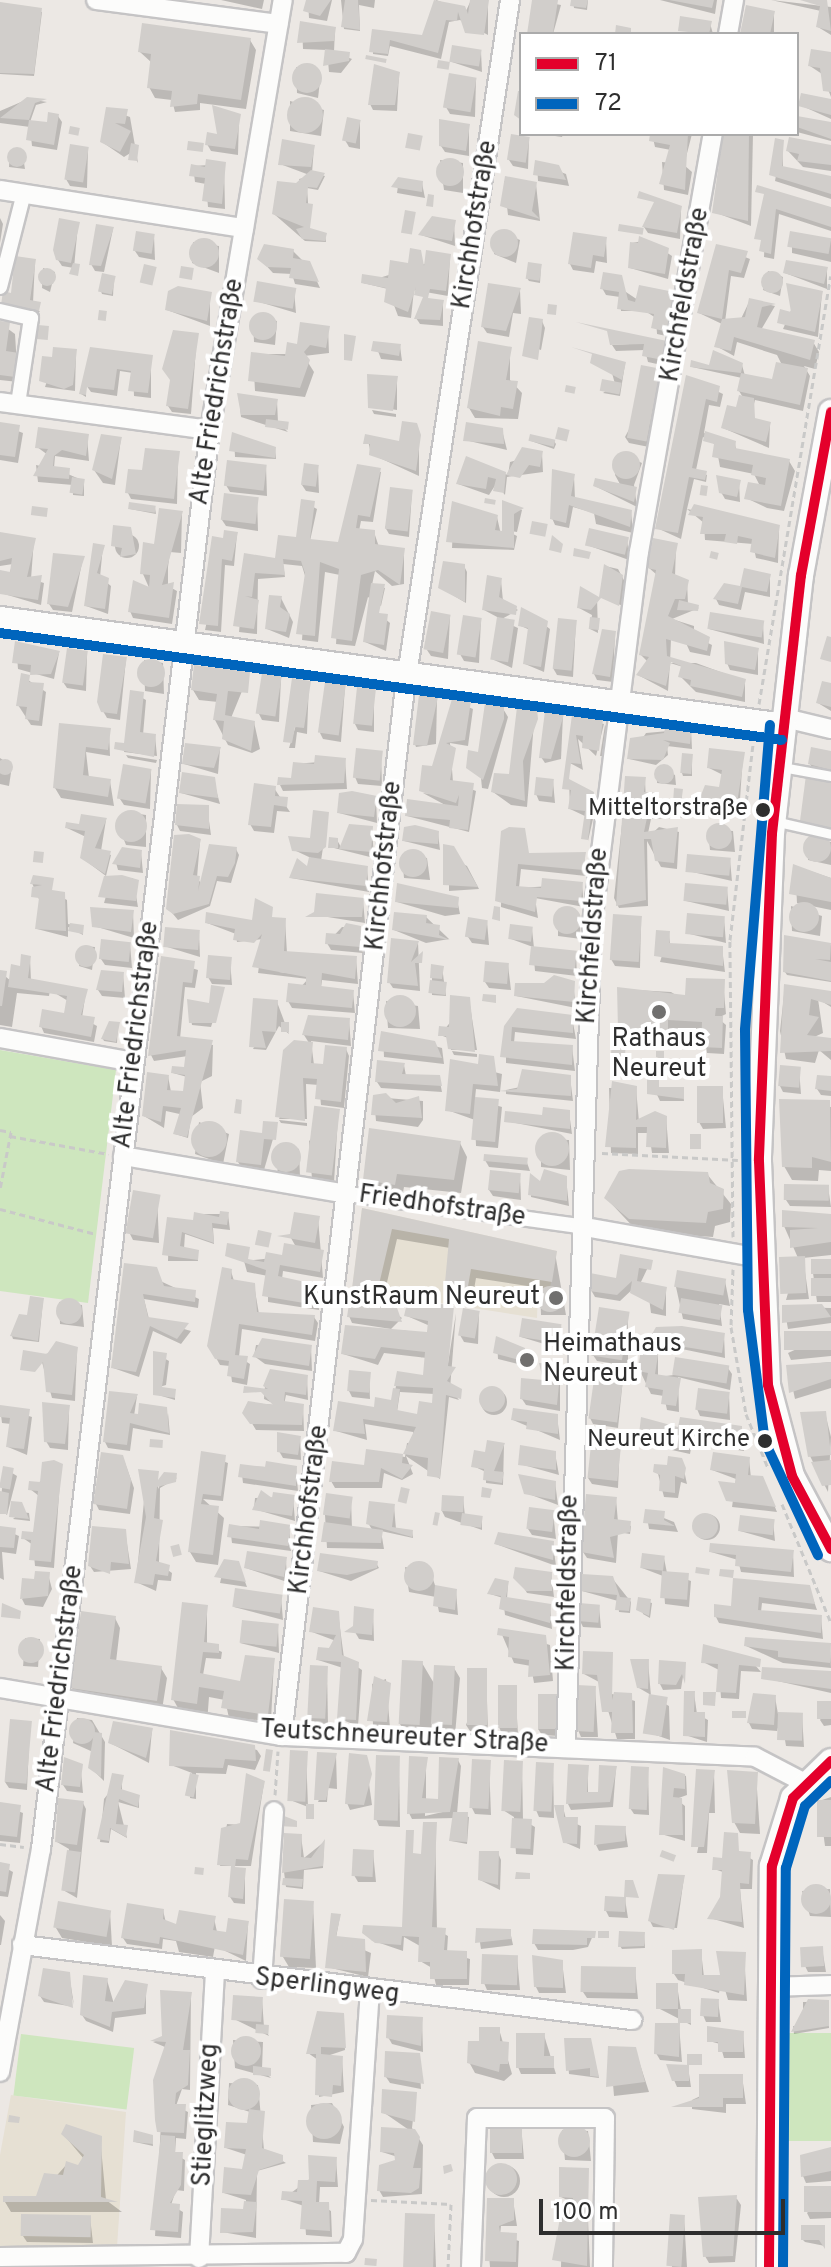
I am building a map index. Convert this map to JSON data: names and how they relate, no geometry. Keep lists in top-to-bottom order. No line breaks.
{"streets":{"street":["Kirchhofstraße","Kirchfeldstraße","Alte Friedrichstraße","Friedhofstraße","Teutschneureuter Straße","Sperlingweg","Stieglitzweg"]},"crossings":[["Kirchhofstraße","Friedhofstraße"],["Kirchhofstraße","Teutschneureuter Straße"],["Kirchfeldstraße","Friedhofstraße"],["Kirchfeldstraße","Teutschneureuter Straße"],["Alte Friedrichstraße","Friedhofstraße"],["Alte Friedrichstraße","Teutschneureuter Straße"],["Alte Friedrichstraße","Sperlingweg"],["Sperlingweg","Stieglitzweg"]],"places":["Mitteltorstraße","Rathaus Neureut","KunstRaum Neureut","Heimathaus Neureut","Neureut Kirche"],"lines":["transit line 71","transit line 72"],"legend":["71","72"],"scale_bar":"100 m"}
